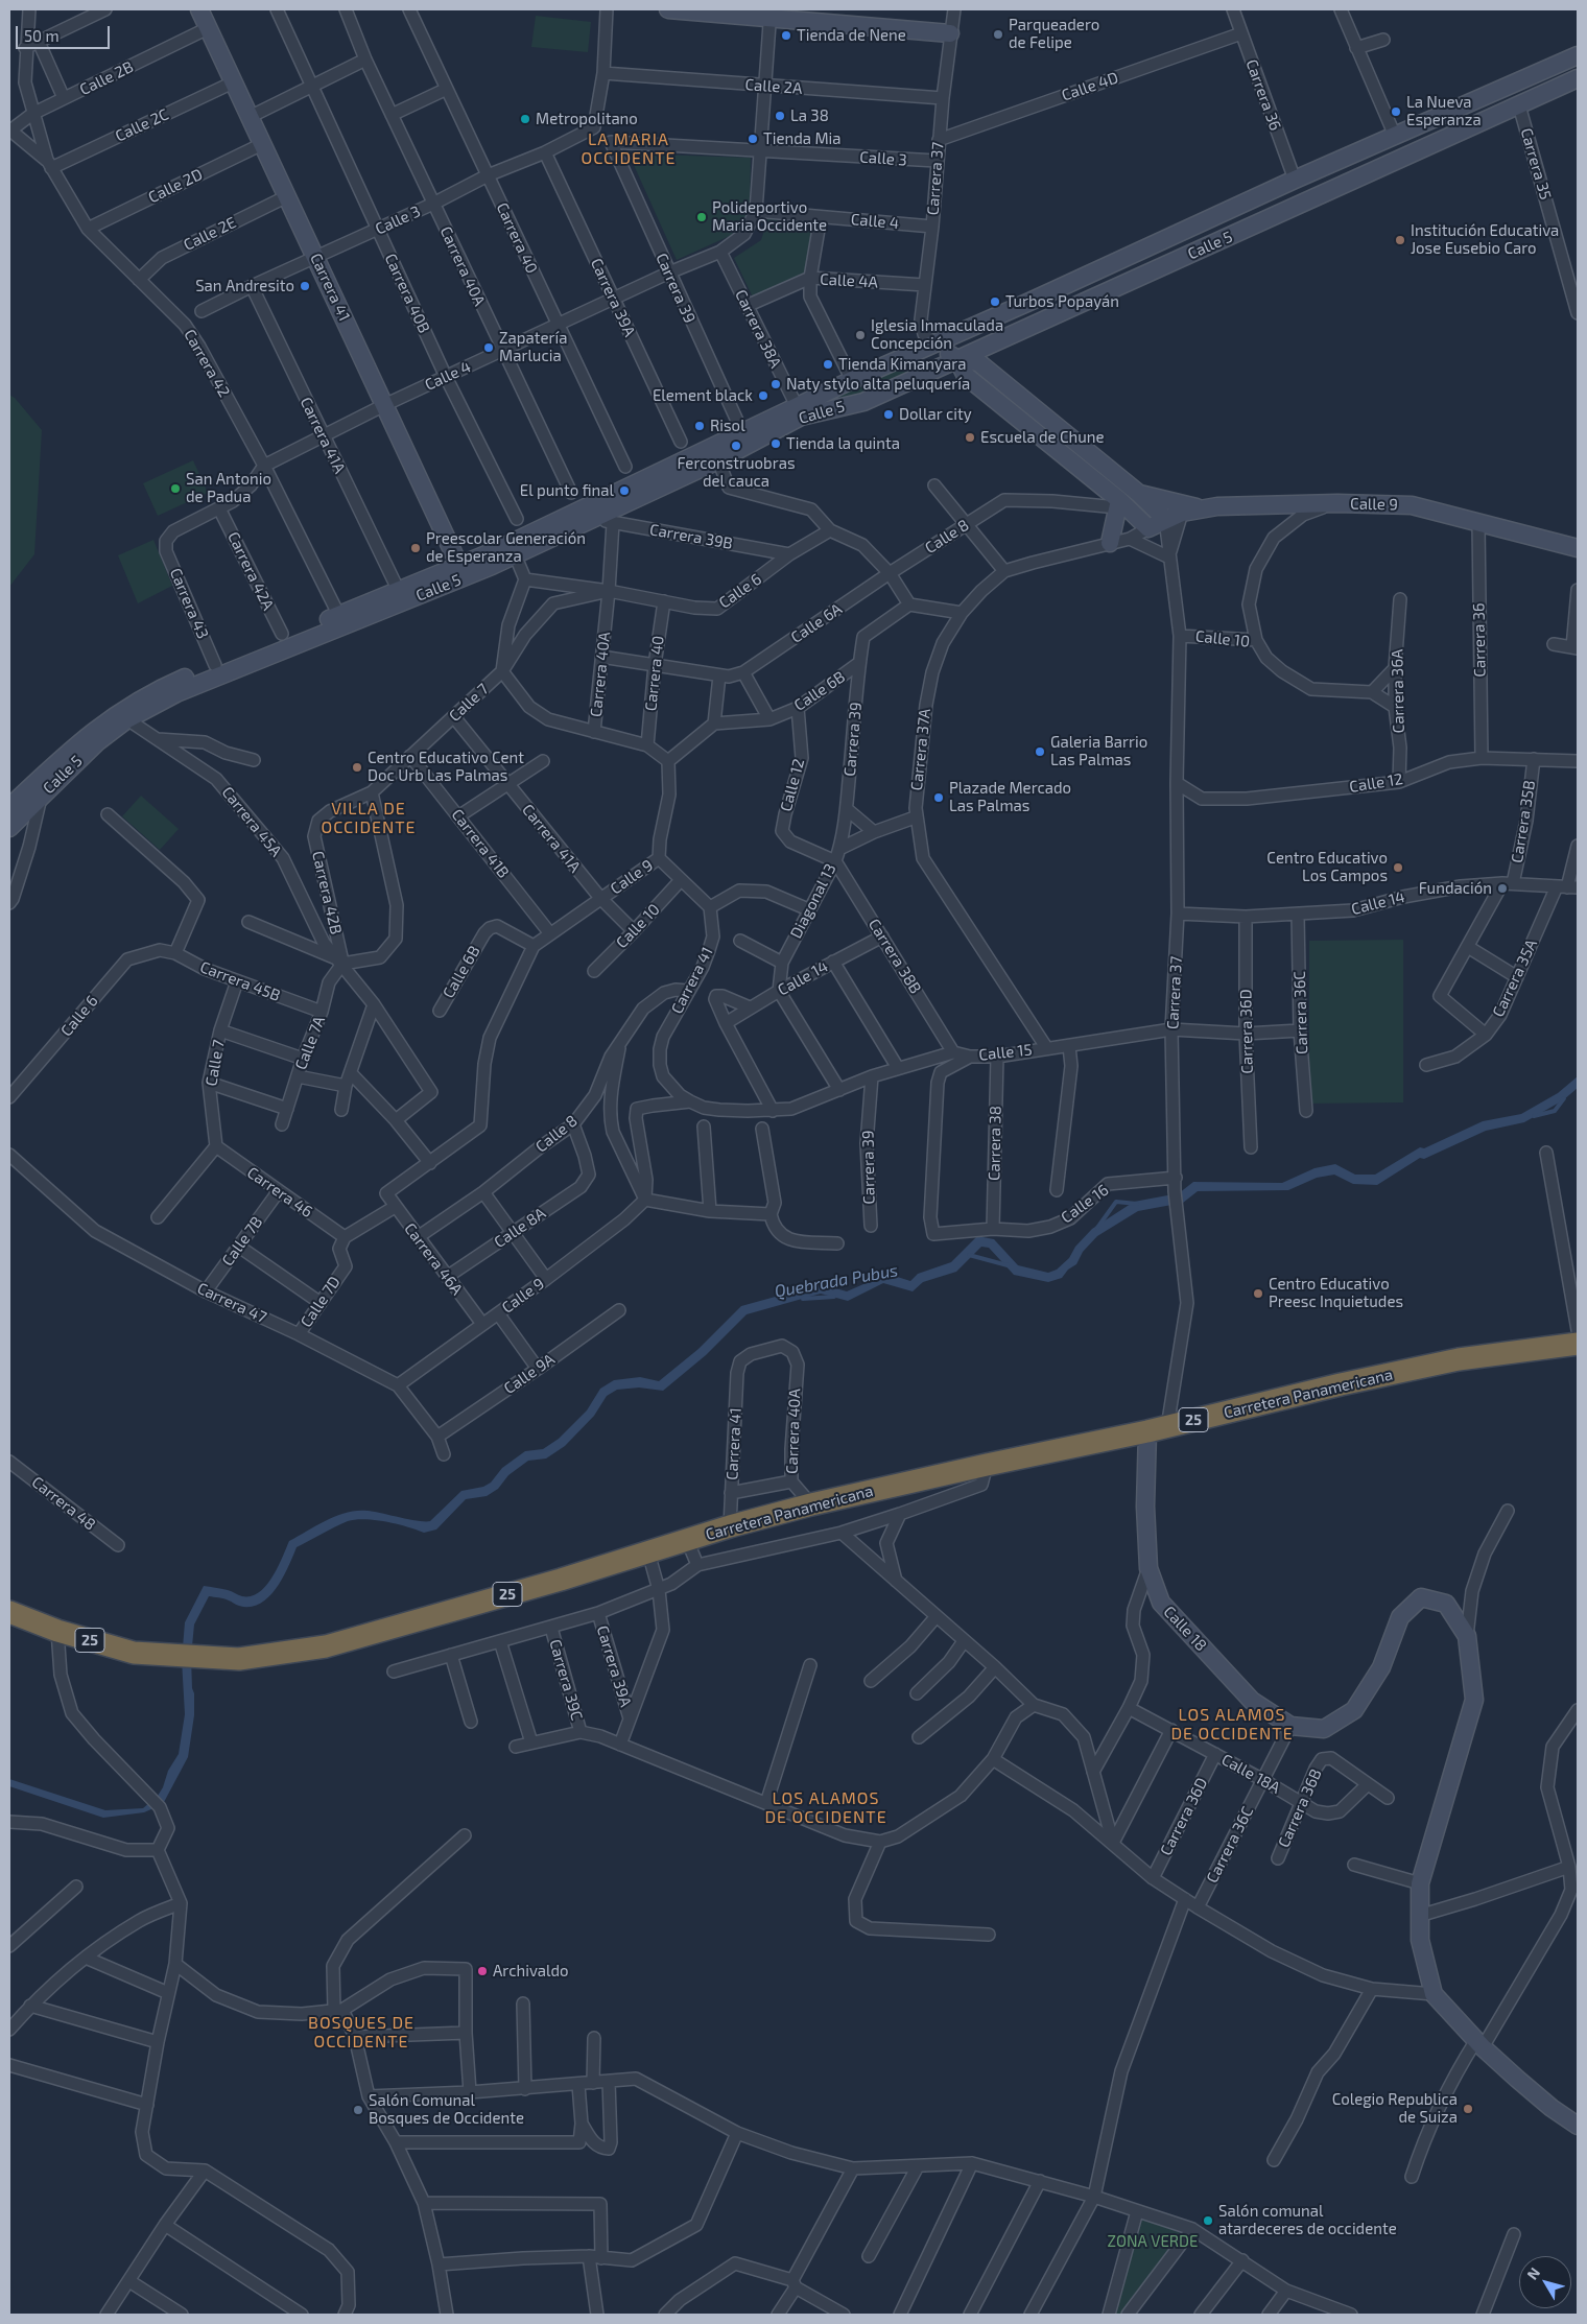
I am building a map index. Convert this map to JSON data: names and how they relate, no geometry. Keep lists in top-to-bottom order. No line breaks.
{"streets":{"highway":["Carretera Panamericana","25"],"main road":["Calle 5","Carrera 41","Calle 9","Calle 18"],"street":["Calle 2B","Calle 2A","Calle 4D","Carrera 36","Calle 2C","Calle 3","Carrera 35","Carrera 37","Calle 2D","Calle 4","Calle 2E","Carrera 40","Carrera 40A","Calle 4A","Carrera 39","Carrera 40B","Carrera 39A","Carrera 38A","Carrera 42","Carrera 41A","Carrera 39B","Calle 8","Carrera 42A","Calle 6","Carrera 43","Calle 6A","Calle 10","Calle 6B","Carrera 36A","Calle 7","Carrera 37A","Calle 12","Carrera 45A","Carrera 35B","Carrera 41B","Carrera 42B","Diagonal 13","Calle 14","Carrera 38B","Carrera 35A","Carrera 45B","Carrera 36C","Carrera 36D","Calle 7A","Calle 15","Carrera 38","Carrera 46","Calle 16","Calle 8A","Calle 7B","Carrera 46A","Calle 7D","Carrera 47","Calle 9A","Carrera 48","Carrera 39C","Calle 18A","Carrera 36B"]},"crossings":[["Calle 2B","Carrera 41"],["Calle 2B","Carrera 42"],["Calle 2A","Calle 3"],["Calle 2A","Carrera 37"],["Calle 4D","Carrera 36"],["Calle 4D","Carrera 37"],["Carrera 36","Calle 5"],["Carrera 36","Calle 9"],["Carrera 36","Calle 12"],["Calle 2C","Carrera 41"],["Calle 2C","Carrera 42"],["Calle 3","Carrera 37"],["Calle 3","Carrera 40"],["Calle 3","Carrera 40A"],["Calle 3","Carrera 41"],["Calle 3","Carrera 39"],["Calle 3","Carrera 40B"],["Calle 3","Carrera 39A"],["Calle 3","Carrera 41A"],["Carrera 35","Calle 5"],["Carrera 37","Calle 4"],["Carrera 37","Calle 5"],["Carrera 37","Calle 4A"],["Carrera 37","Calle 9"],["Carrera 37","Calle 10"],["Carrera 37","Calle 12"],["Carrera 37","Calle 14"],["Carrera 37","Calle 15"],["Carrera 37","Calle 16"],["Carrera 37","Carretera Panamericana"],["Carrera 37","Calle 18"],["Calle 2D","Carrera 41"],["Calle 2D","Carrera 42"],["Calle 4","Carrera 40"],["Calle 4","Carrera 40A"],["Calle 4","Carrera 41"],["Calle 4","Carrera 39"],["Calle 4","Carrera 40B"],["Calle 4","Carrera 39A"],["Calle 4","Carrera 38A"],["Calle 4","Carrera 42"],["Calle 4","Carrera 41A"],["Calle 4","Carrera 42A"],["Calle 4","Carrera 43"],["Calle 2E","Carrera 41"],["Calle 2E","Carrera 42"],["Carrera 40","Calle 6"],["Calle 5","Carrera 41"],["Calle 5","Carrera 39"],["Calle 5","Carrera 38A"],["Calle 5","Carrera 39B"],["Calle 5","Carrera 43"],["Calle 5","Carrera 45A"],["Carrera 40A","Carrera 41"],["Carrera 40A","Carrera 39B"],["Carrera 40A","Calle 6"],["Carrera 40A","Carretera Panamericana"],["Calle 4A","Carrera 38A"],["Carrera 41","Calle 8"],["Carrera 41","Calle 15"],["Carrera 41","Carretera Panamericana"],["Carrera 39","Calle 6B"],["Carrera 39","Diagonal 13"],["Carrera 39","Calle 15"],["Carrera 41A","Calle 9"],["Carrera 41A","Calle 10"],["Carrera 41A","Calle 7"],["Calle 9","Carrera 37A"],["Calle 9","Carrera 41B"],["Calle 9","Calle 15"],["Calle 9","Carrera 46A"],["Calle 9","Carrera 47"],["Carrera 39B","Calle 6"],["Calle 8","Calle 6A"],["Calle 8","Calle 8A"],["Calle 8","Carrera 46A"],["Calle 6","Calle 7"],["Calle 6","Carrera 45B"],["Calle 10","Carrera 36A"],["Calle 6B","Calle 12"],["Carrera 36A","Calle 12"],["Calle 7","Carrera 41B"],["Calle 7","Carrera 42B"],["Calle 7","Carrera 45B"],["Calle 7","Carrera 46"],["Carrera 37A","Calle 15"],["Calle 12","Carrera 35B"],["Calle 12","Diagonal 13"],["Calle 12","Carrera 38B"],["Carrera 45A","Carrera 42B"],["Carrera 45A","Calle 7A"],["Carrera 35B","Calle 14"],["Carrera 35B","Carrera 35A"],["Carrera 42B","Calle 7A"],["Diagonal 13","Calle 14"],["Diagonal 13","Carrera 38B"],["Calle 14","Carrera 38B"],["Calle 14","Carrera 35A"],["Calle 14","Carrera 36C"],["Calle 14","Carrera 36D"],["Carrera 38B","Calle 15"],["Carrera 45B","Calle 7A"],["Carrera 36C","Calle 15"],["Carrera 36C","Calle 18"],["Carrera 36C","Calle 18A"],["Carrera 36D","Calle 15"],["Carrera 36D","Calle 18A"],["Calle 15","Carrera 38"],["Calle 15","Calle 16"],["Carrera 38","Calle 16"],["Carrera 46","Calle 7B"],["Carrera 46","Calle 7D"],["Calle 8A","Carrera 46A"],["Calle 7B","Carrera 47"],["Calle 7D","Carrera 47"],["Carrera 47","Calle 9A"],["Carretera Panamericana","Calle 18"],["Calle 18A","Carrera 36B"]],"districts":["LA MARIA OCCIDENTE","VILLA DE OCCIDENTE","LOS ALAMOS DE OCCIDENTE","LOS ALAMOS DE OCCIDENTE","BOSQUES DE OCCIDENTE"],"water":["Quebrada Pubus"],"parks":["ZONA VERDE"],"places":["Parqueadero de Felipe","Tienda de Nene","La Nueva Esperanza","La 38","Metropolitano","Tienda Mia","Polideportivo Maria Occidente","Institución Educativa Jose Eusebio Caro","San Andresito","Turbos Popayán","Iglesia Inmaculada Concepción","Zapatería Marlucia","Tienda Kimanyara","Naty stylo alta peluquería","Element black","Dollar city","Risol","Escuela de Chune","Tienda la quinta","Ferconstruobras del cauca","San Antonio de Padua","El punto final","Preescolar Generación de Esperanza","Galeria Barrio Las Palmas","Centro Educativo Cent Doc Urb Las Palmas","Plazade Mercado Las Palmas","Centro Educativo Los Campos","Fundación","Centro Educativo Preesc Inquietudes","Archivaldo","Colegio Republica de Suiza","Salón Comunal Bosques de Occidente","Salón comunal atardeceres de occidente"],"scale_bar":"50 m","north":"top left"}
